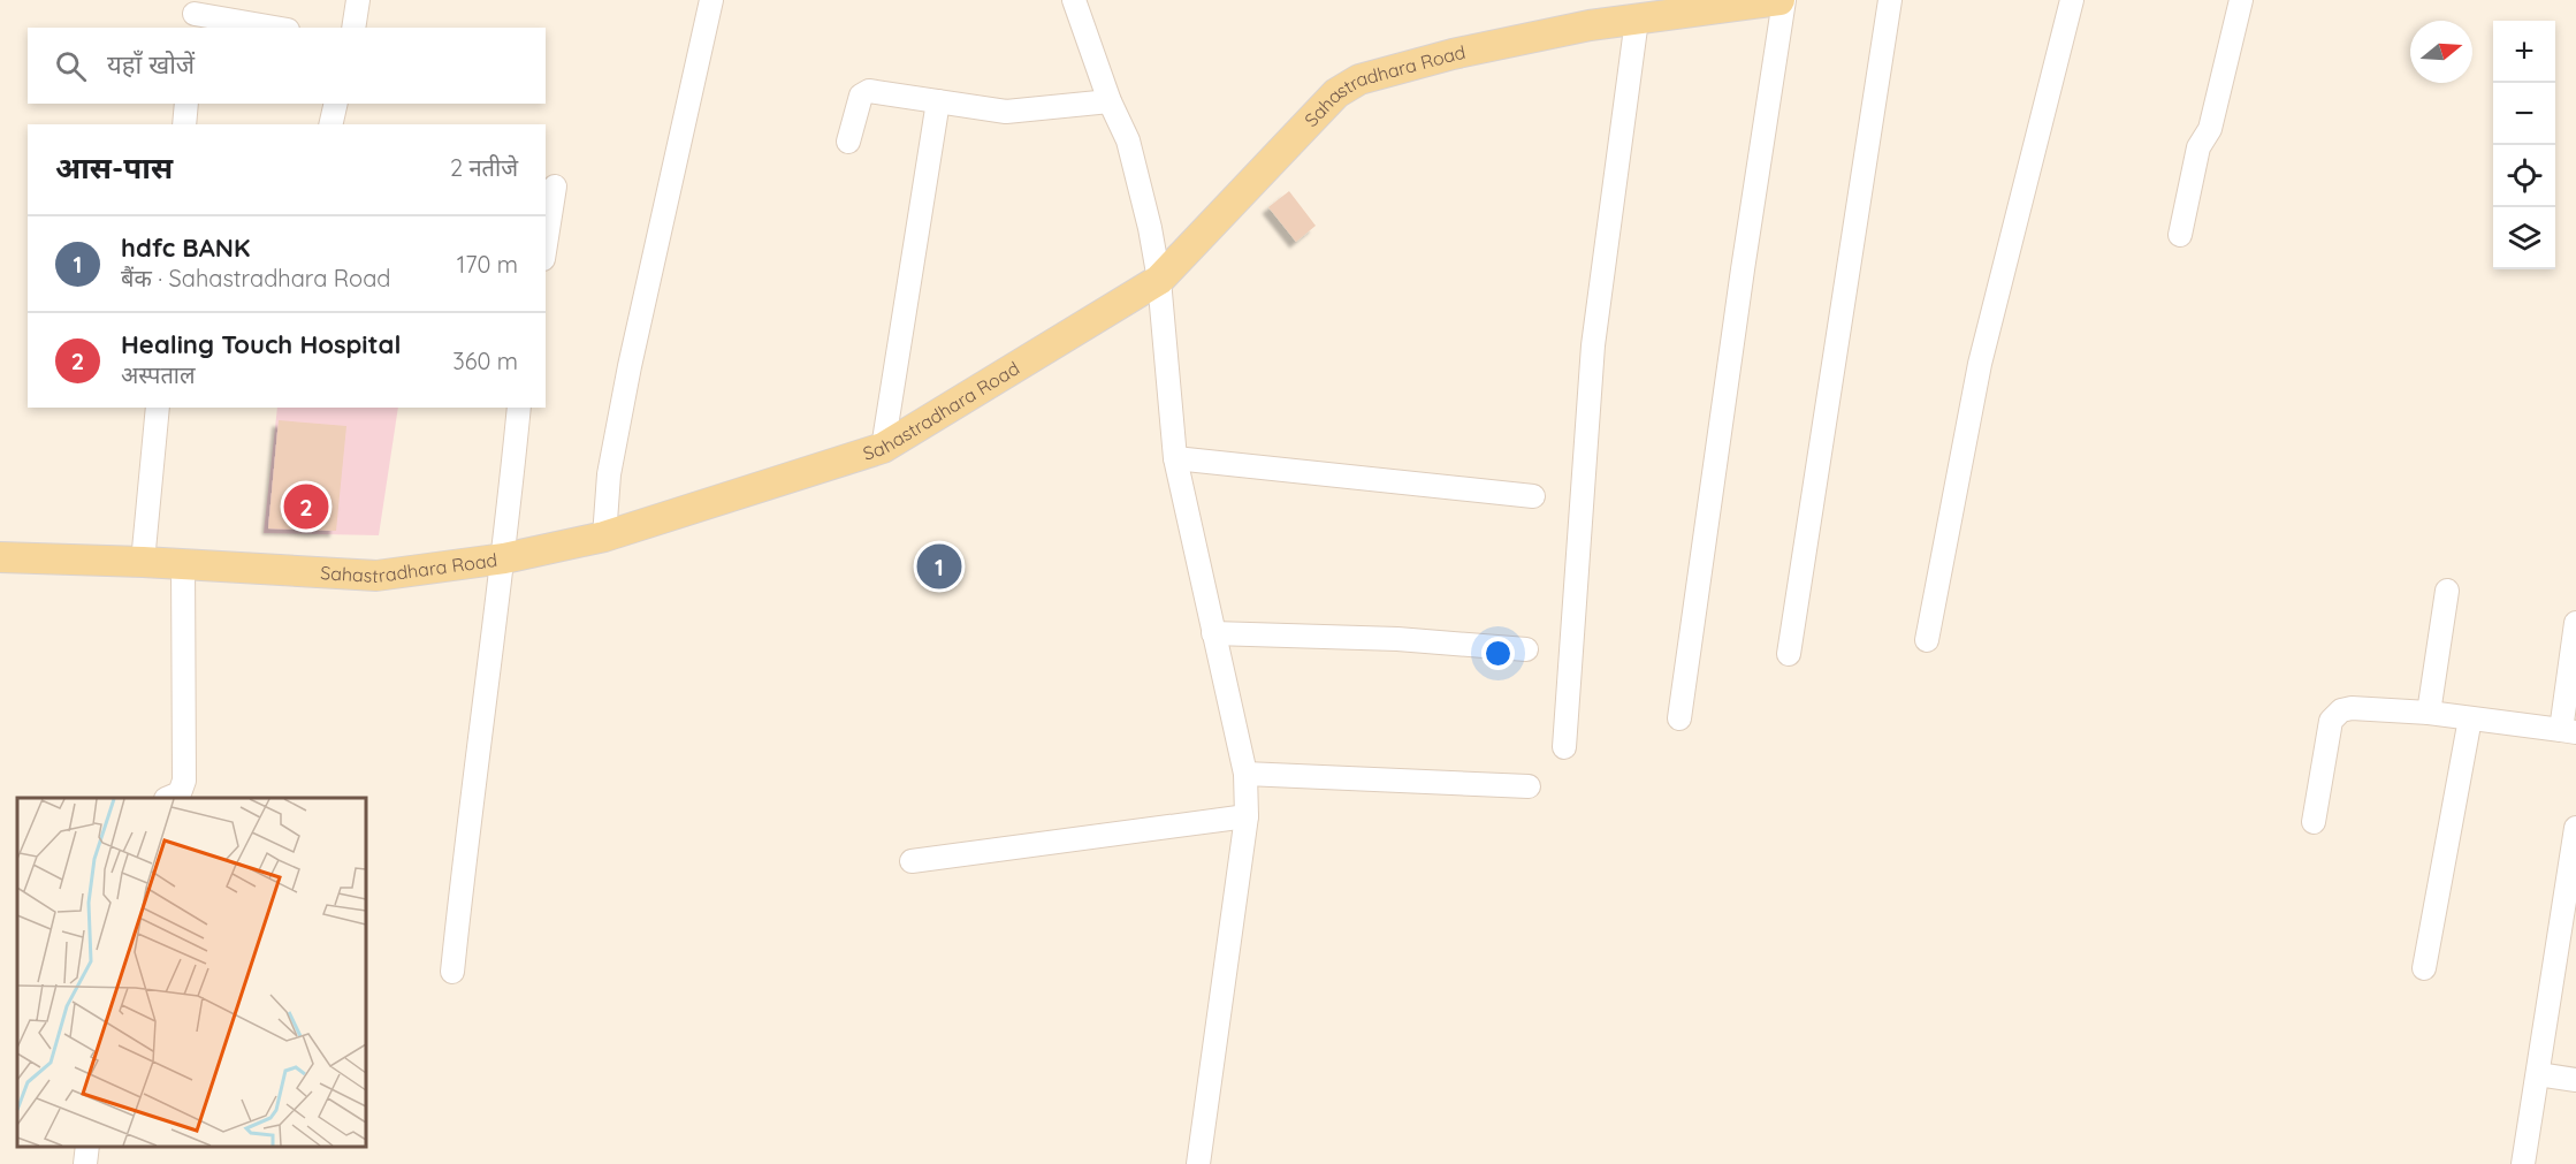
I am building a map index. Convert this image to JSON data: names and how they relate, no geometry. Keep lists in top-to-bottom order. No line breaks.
{"streets":{"main road":["Sahastradhara Road"]},"north":"right","page":{"map_buttons":["+","−"],"search":"यहाँ खोजें","heading":["आस-पास","2 नतीजे"],"list":[{"mark":"1","name":"hdfc BANK","note":"बैंक · Sahastradhara Road","value":"170 m"},{"mark":"2","name":"Healing Touch Hospital","note":"अस्पताल","value":"360 m"}],"pins":["2","1"]}}
